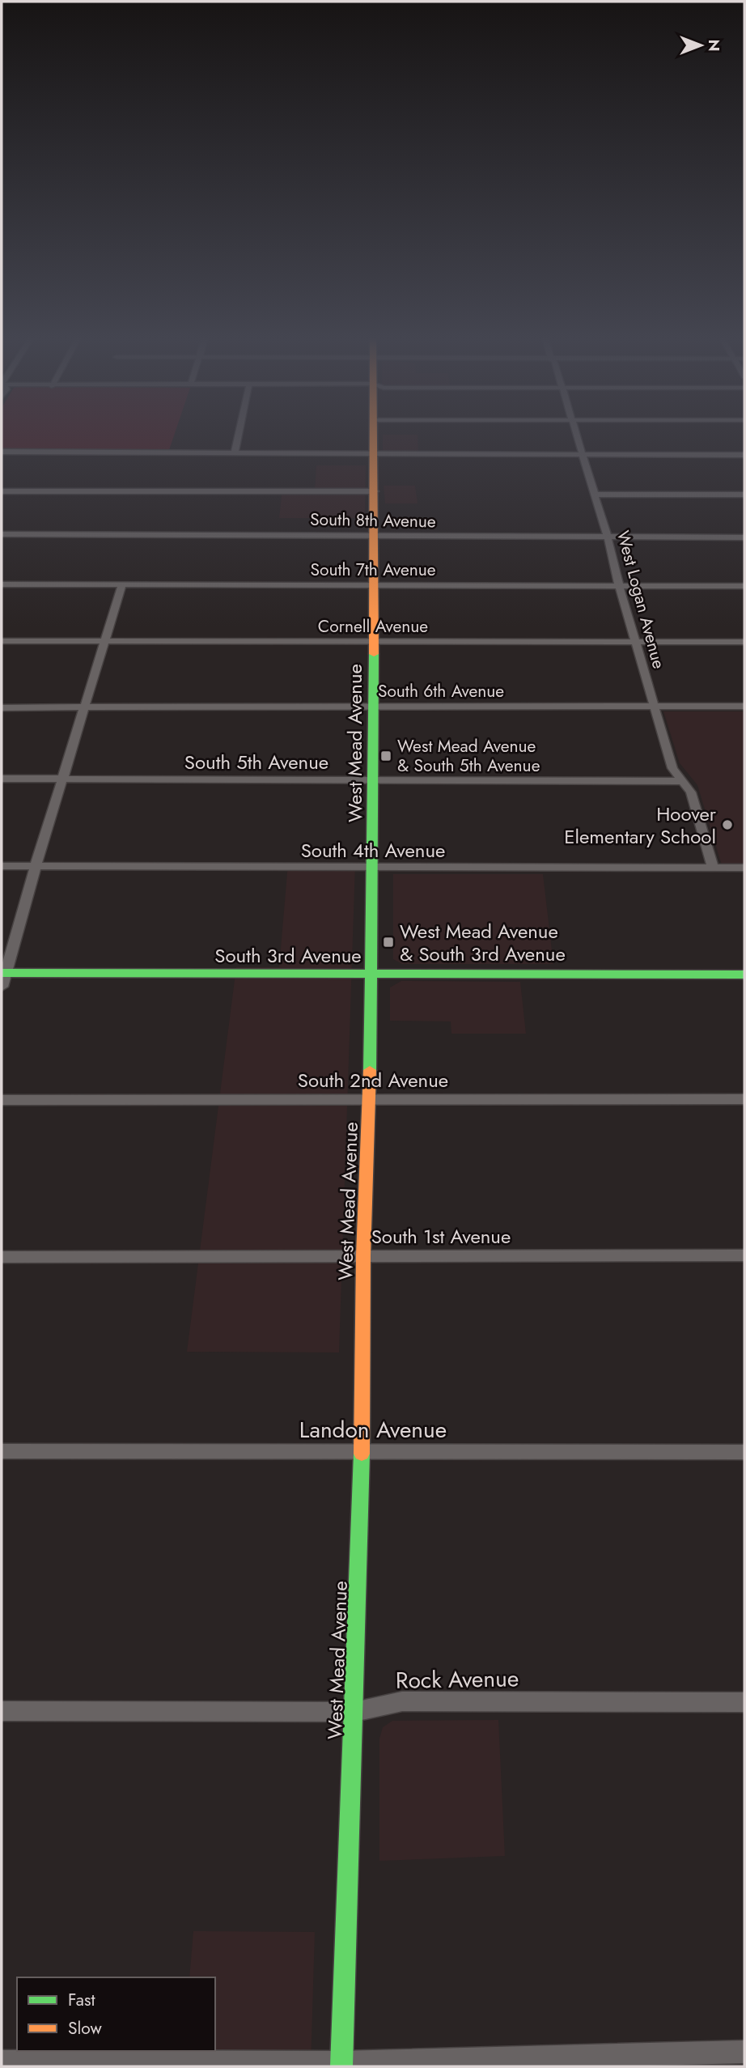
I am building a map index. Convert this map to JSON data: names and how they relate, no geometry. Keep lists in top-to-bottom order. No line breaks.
{"streets":{"street":["South 8th Avenue","South 7th Avenue","West Logan Avenue","Cornell Avenue","South 6th Avenue","West Mead Avenue","South 5th Avenue","South 4th Avenue","South 3rd Avenue","South 2nd Avenue","South 1st Avenue","Landon Avenue","Rock Avenue"]},"crossings":[["South 8th Avenue","West Logan Avenue"],["South 8th Avenue","West Mead Avenue"],["South 7th Avenue","West Logan Avenue"],["South 7th Avenue","West Mead Avenue"],["West Logan Avenue","Cornell Avenue"],["West Logan Avenue","South 6th Avenue"],["West Logan Avenue","South 5th Avenue"],["West Logan Avenue","South 4th Avenue"],["Cornell Avenue","West Mead Avenue"],["South 6th Avenue","West Mead Avenue"],["West Mead Avenue","South 5th Avenue"],["West Mead Avenue","South 4th Avenue"],["West Mead Avenue","South 3rd Avenue"],["West Mead Avenue","South 2nd Avenue"],["West Mead Avenue","South 1st Avenue"],["West Mead Avenue","Landon Avenue"],["West Mead Avenue","Rock Avenue"]],"places":{"transit":["West Mead Avenue & South 5th Avenue","West Mead Avenue & South 3rd Avenue"],"other":["Hoover Elementary School"]},"legend":["Fast","Slow"],"north":"right"}
